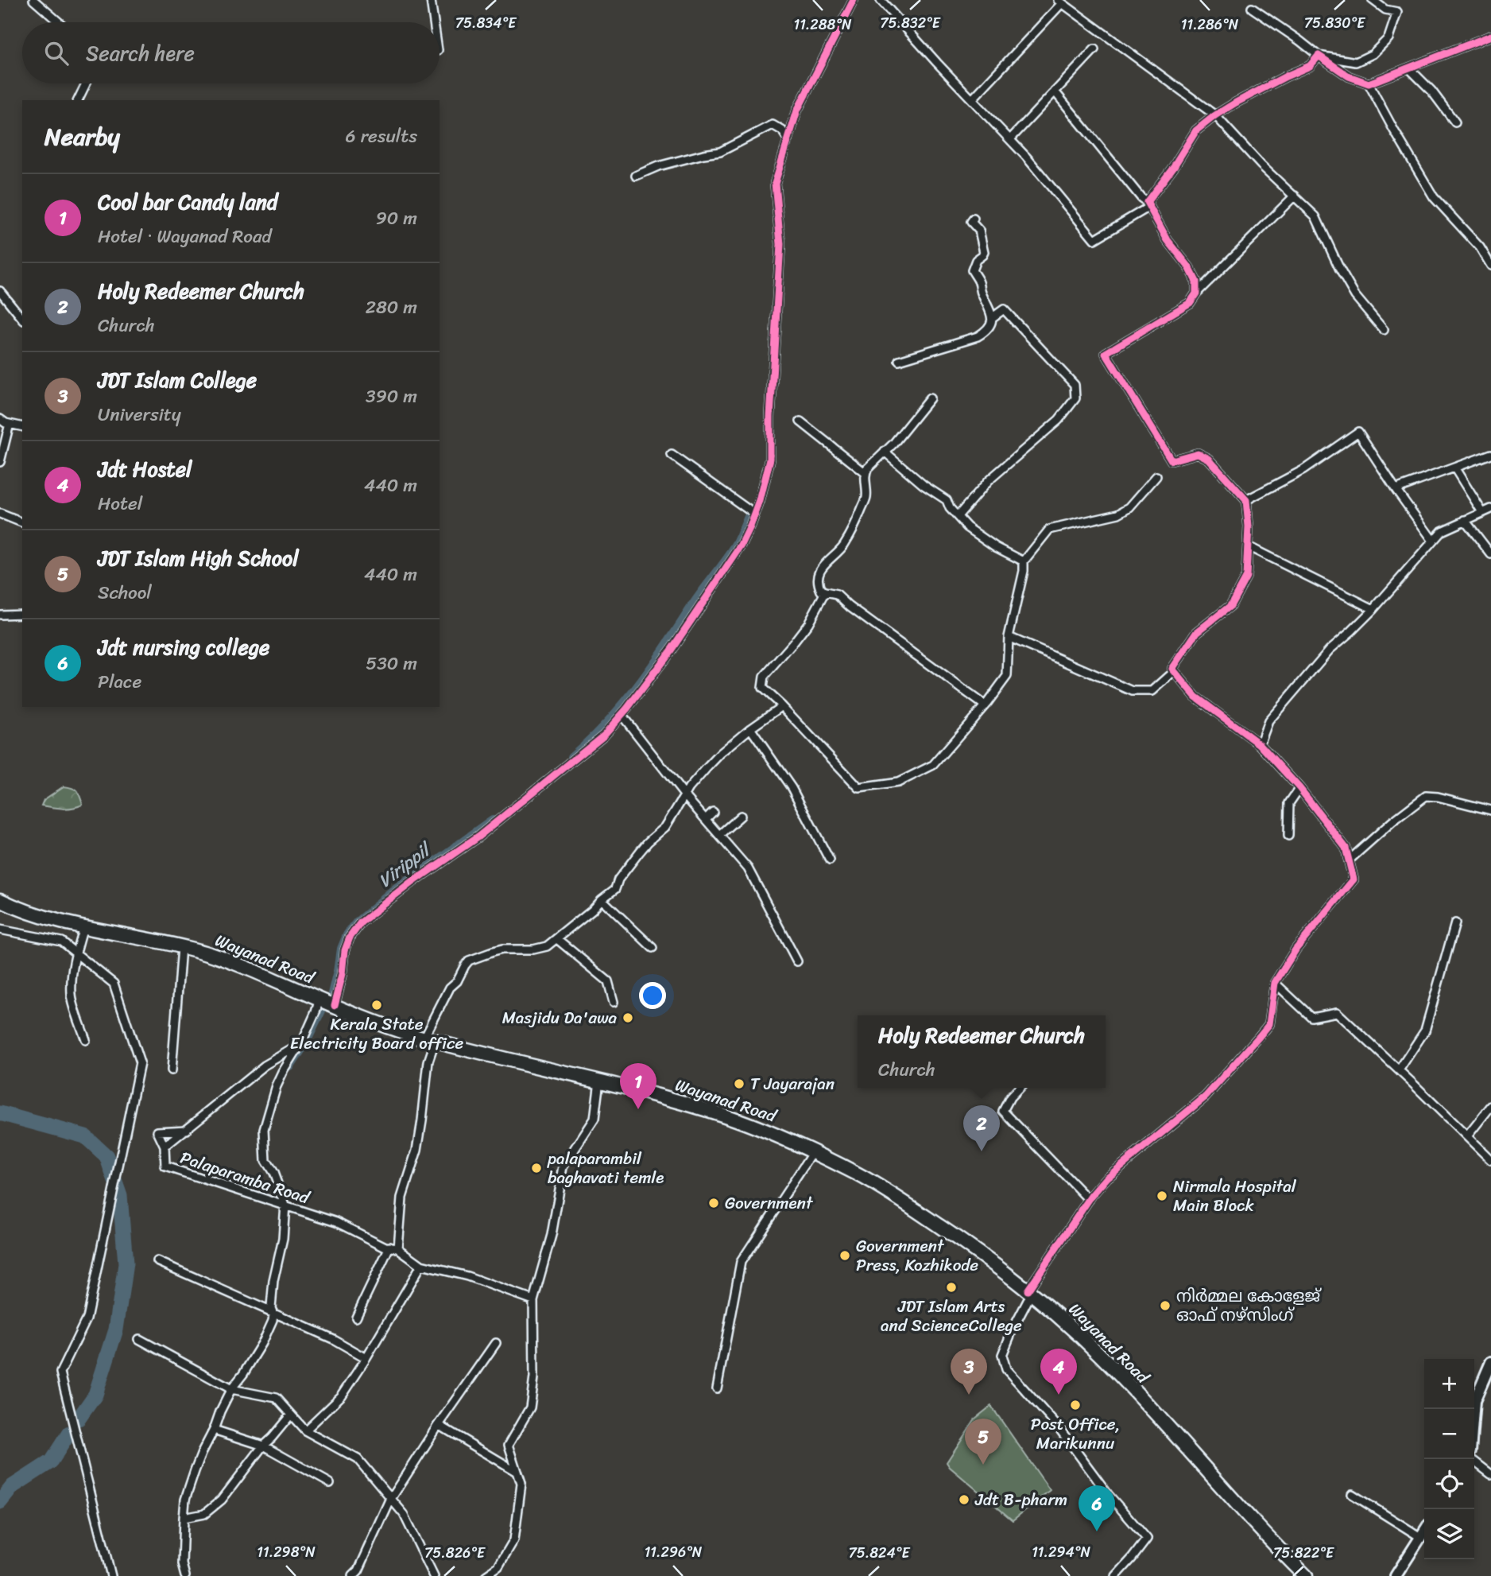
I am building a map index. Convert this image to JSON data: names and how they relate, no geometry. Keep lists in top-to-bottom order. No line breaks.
{"streets":{"highway":["Wayanad Road"],"street":["Palaparamba Road"]},"water":["Virippil"],"places":["Kerala State Electricity Board office","Masjidu Da'awa","T Jayarajan","palaparambil baghavati temle","Nirmala Hospital Main Block","Government","Government Press, Kozhikode","JDT Islam Arts and ScienceCollege","നിർമ്മല കോളേജ് ഓഫ് നഴ്സിംഗ്","Post Office, Marikunnu","Jdt B-pharm"],"page":{"search":"Search here","heading":["Nearby","6 results"],"list":[{"mark":"1","name":"Cool bar Candy land","note":"Hotel · Wayanad Road","value":"90 m"},{"mark":"2","name":"Holy Redeemer Church","note":"Church","value":"280 m"},{"mark":"3","name":"JDT Islam College","note":"University","value":"390 m"},{"mark":"4","name":"Jdt Hostel","note":"Hotel","value":"440 m"},{"mark":"5","name":"JDT Islam High School","note":"School","value":"440 m"},{"mark":"6","name":"Jdt nursing college","note":"Place","value":"530 m"}],"popup":["Holy Redeemer Church","Church"],"pins":["1","2","3","4","5","6"],"map_buttons":["+","−"]},"coordinates":["75.834°E","75.832°E","75.830°E","11.288°N","11.286°N","11.298°N","11.296°N","11.294°N","75.826°E","75.824°E","75.822°E"]}
